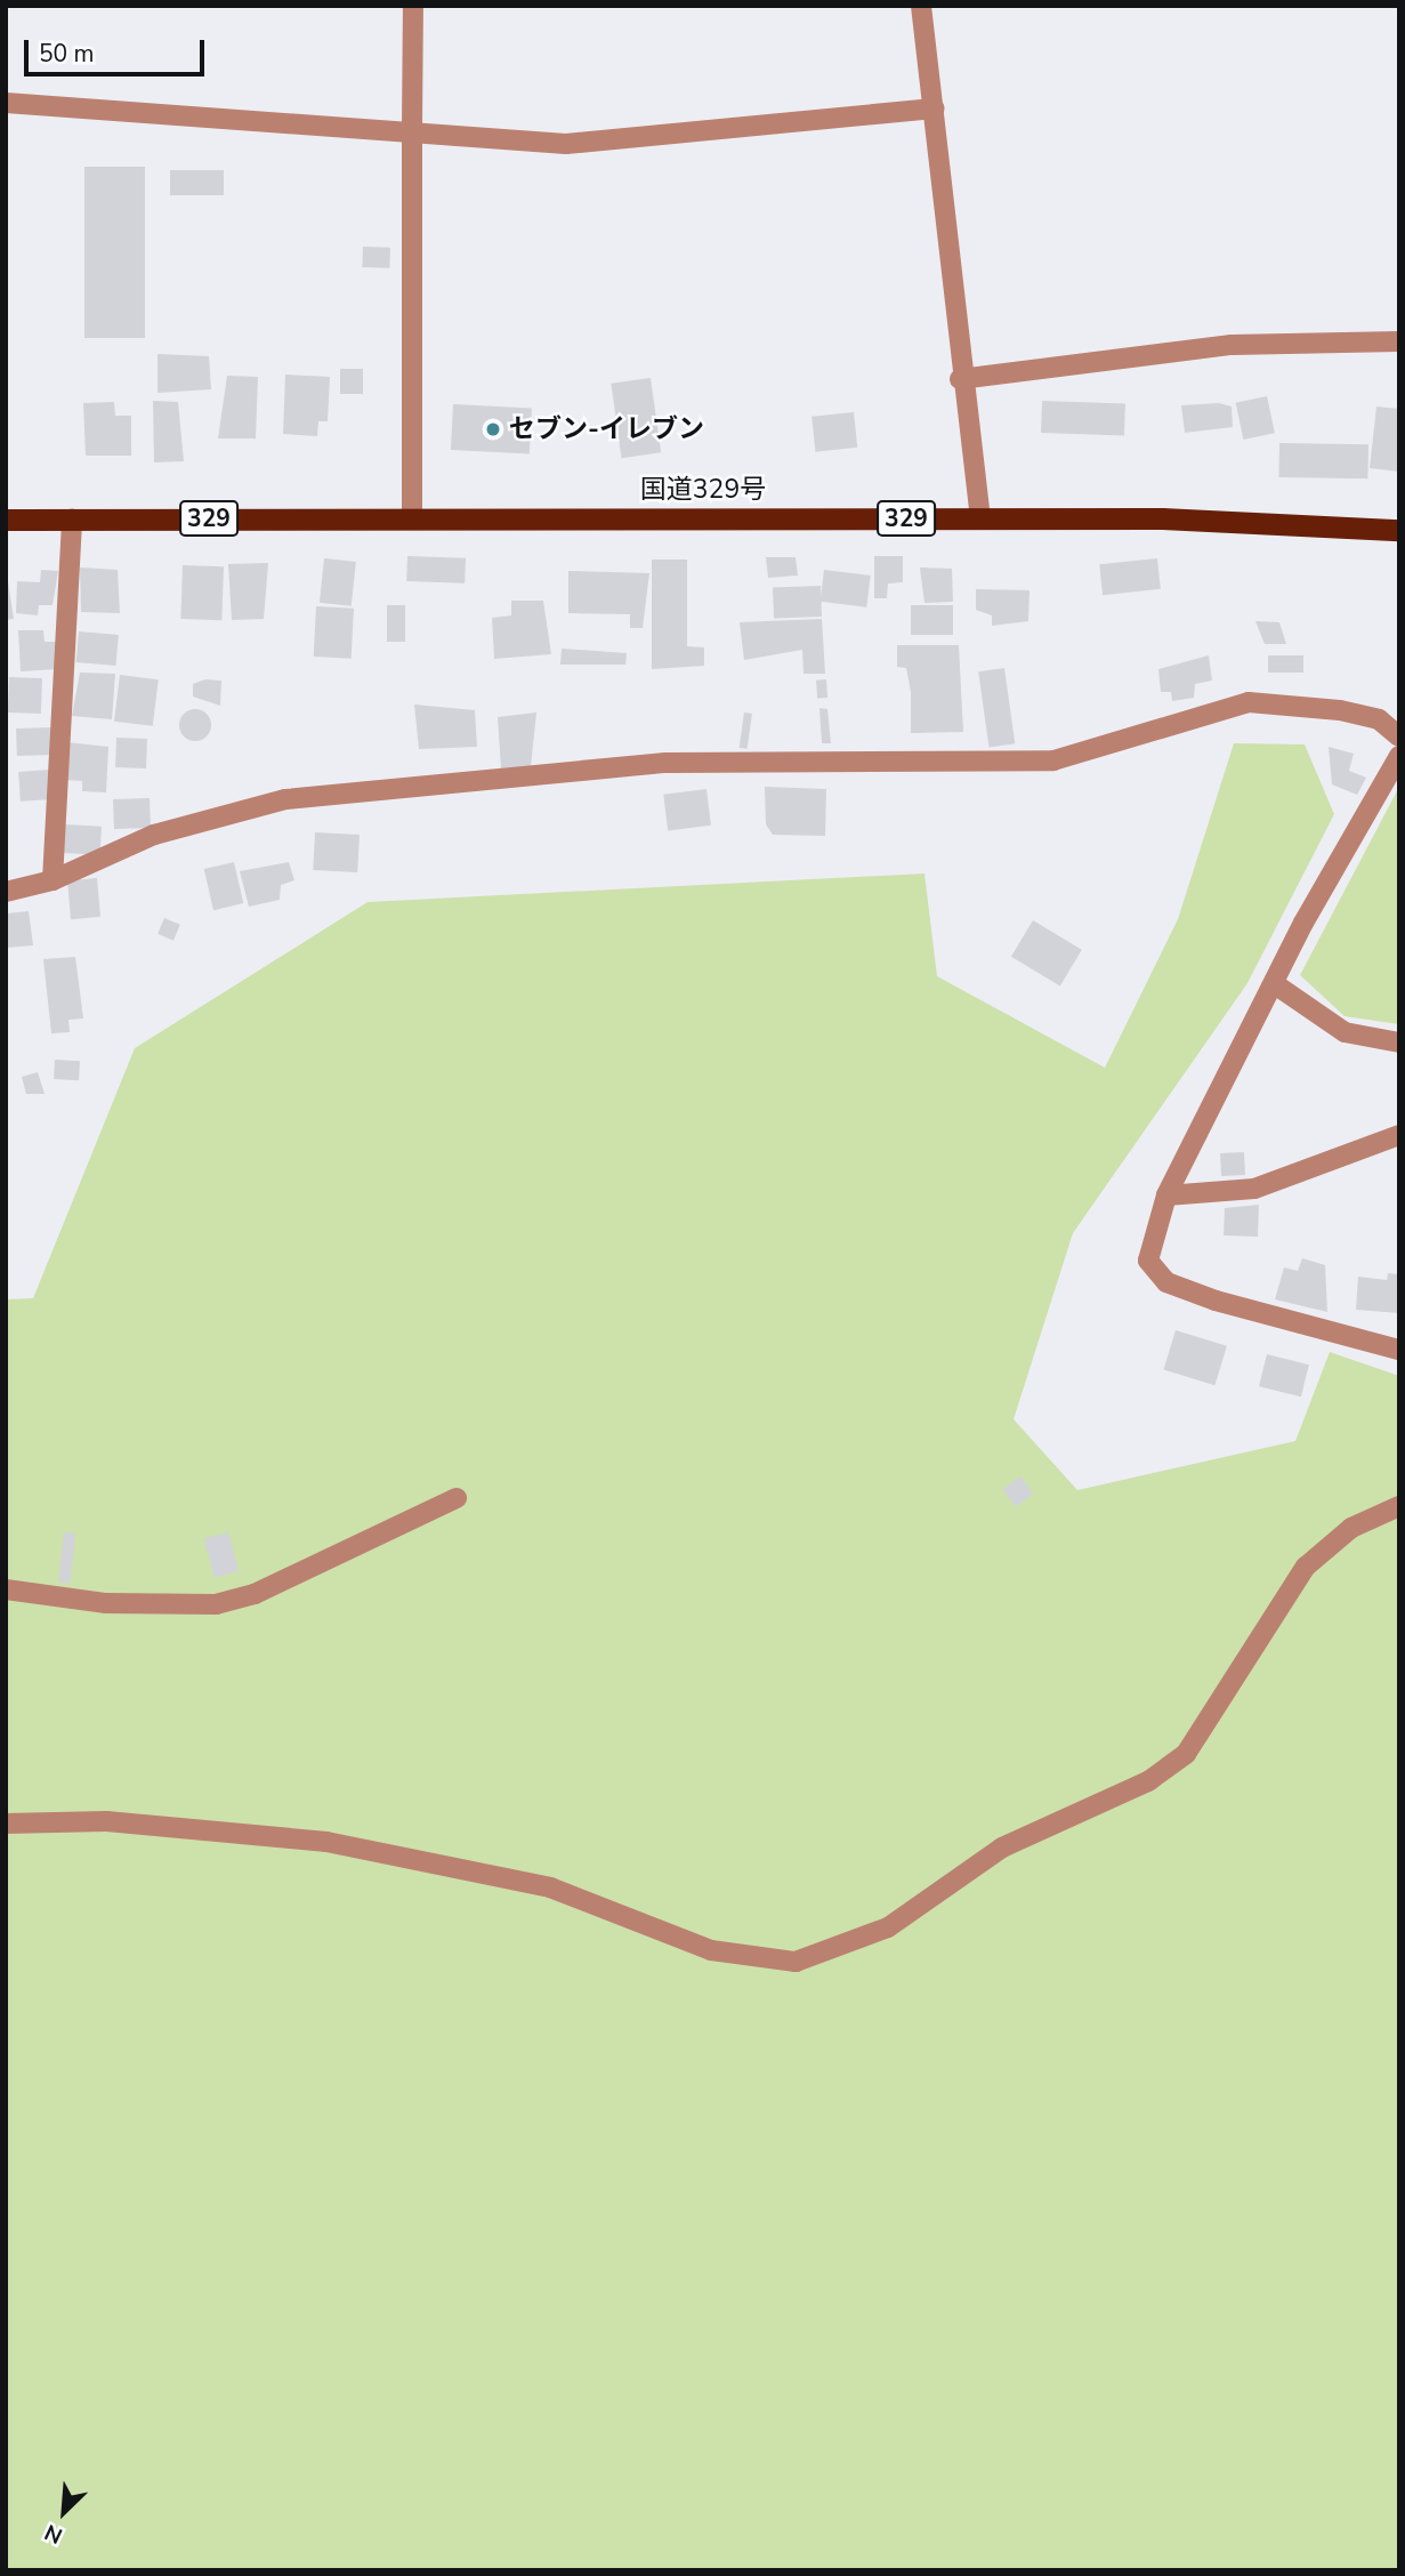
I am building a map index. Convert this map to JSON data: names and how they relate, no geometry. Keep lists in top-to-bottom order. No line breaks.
{"streets":{"highway":["国道329号","329"]},"places":["セブン-イレブン"],"scale_bar":"50 m","north":"bottom left"}
